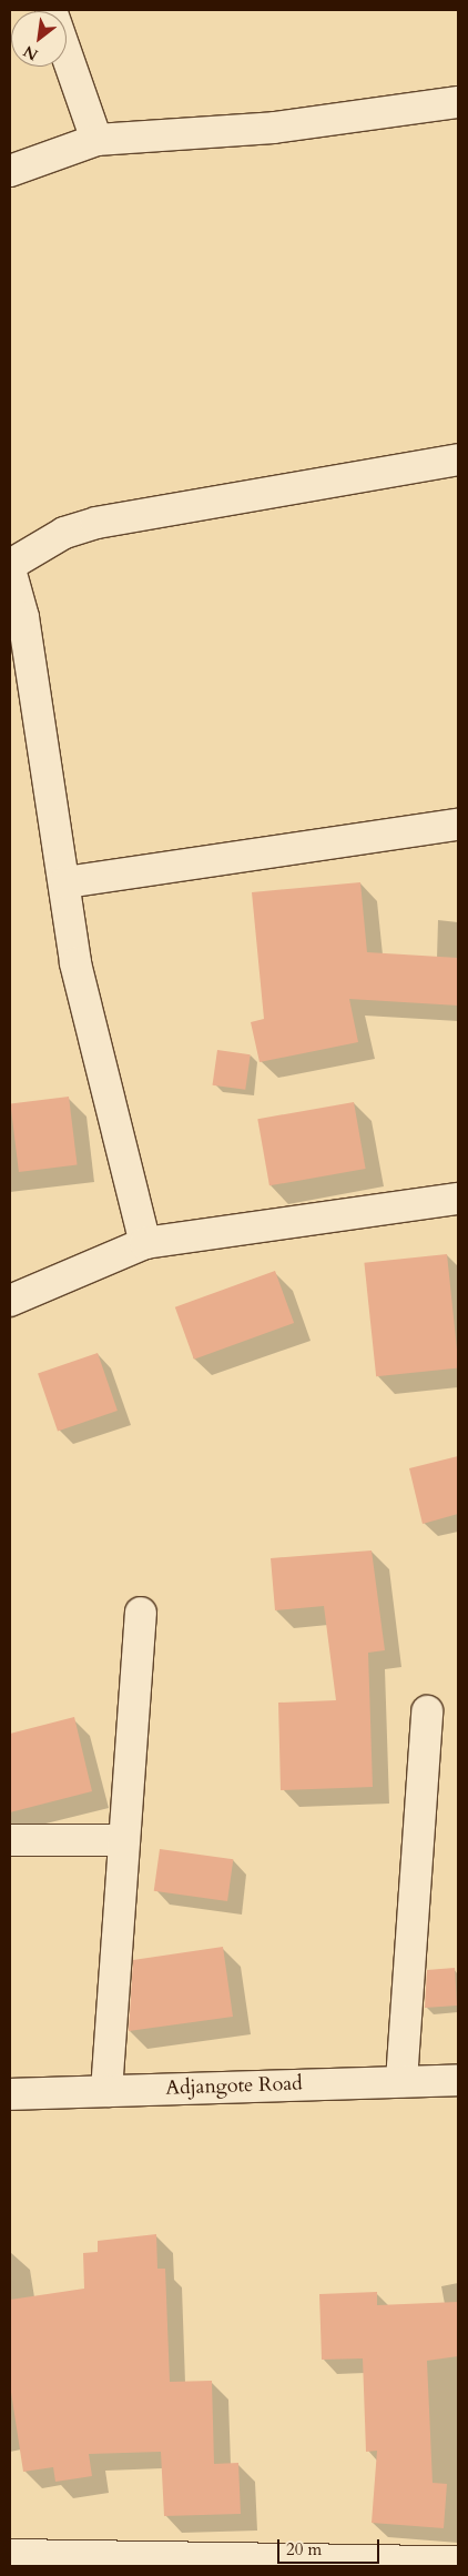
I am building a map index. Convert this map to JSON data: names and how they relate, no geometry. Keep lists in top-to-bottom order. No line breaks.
{"streets":{"street":["Adjangote Road"]},"scale_bar":"20 m","north":"bottom left"}
